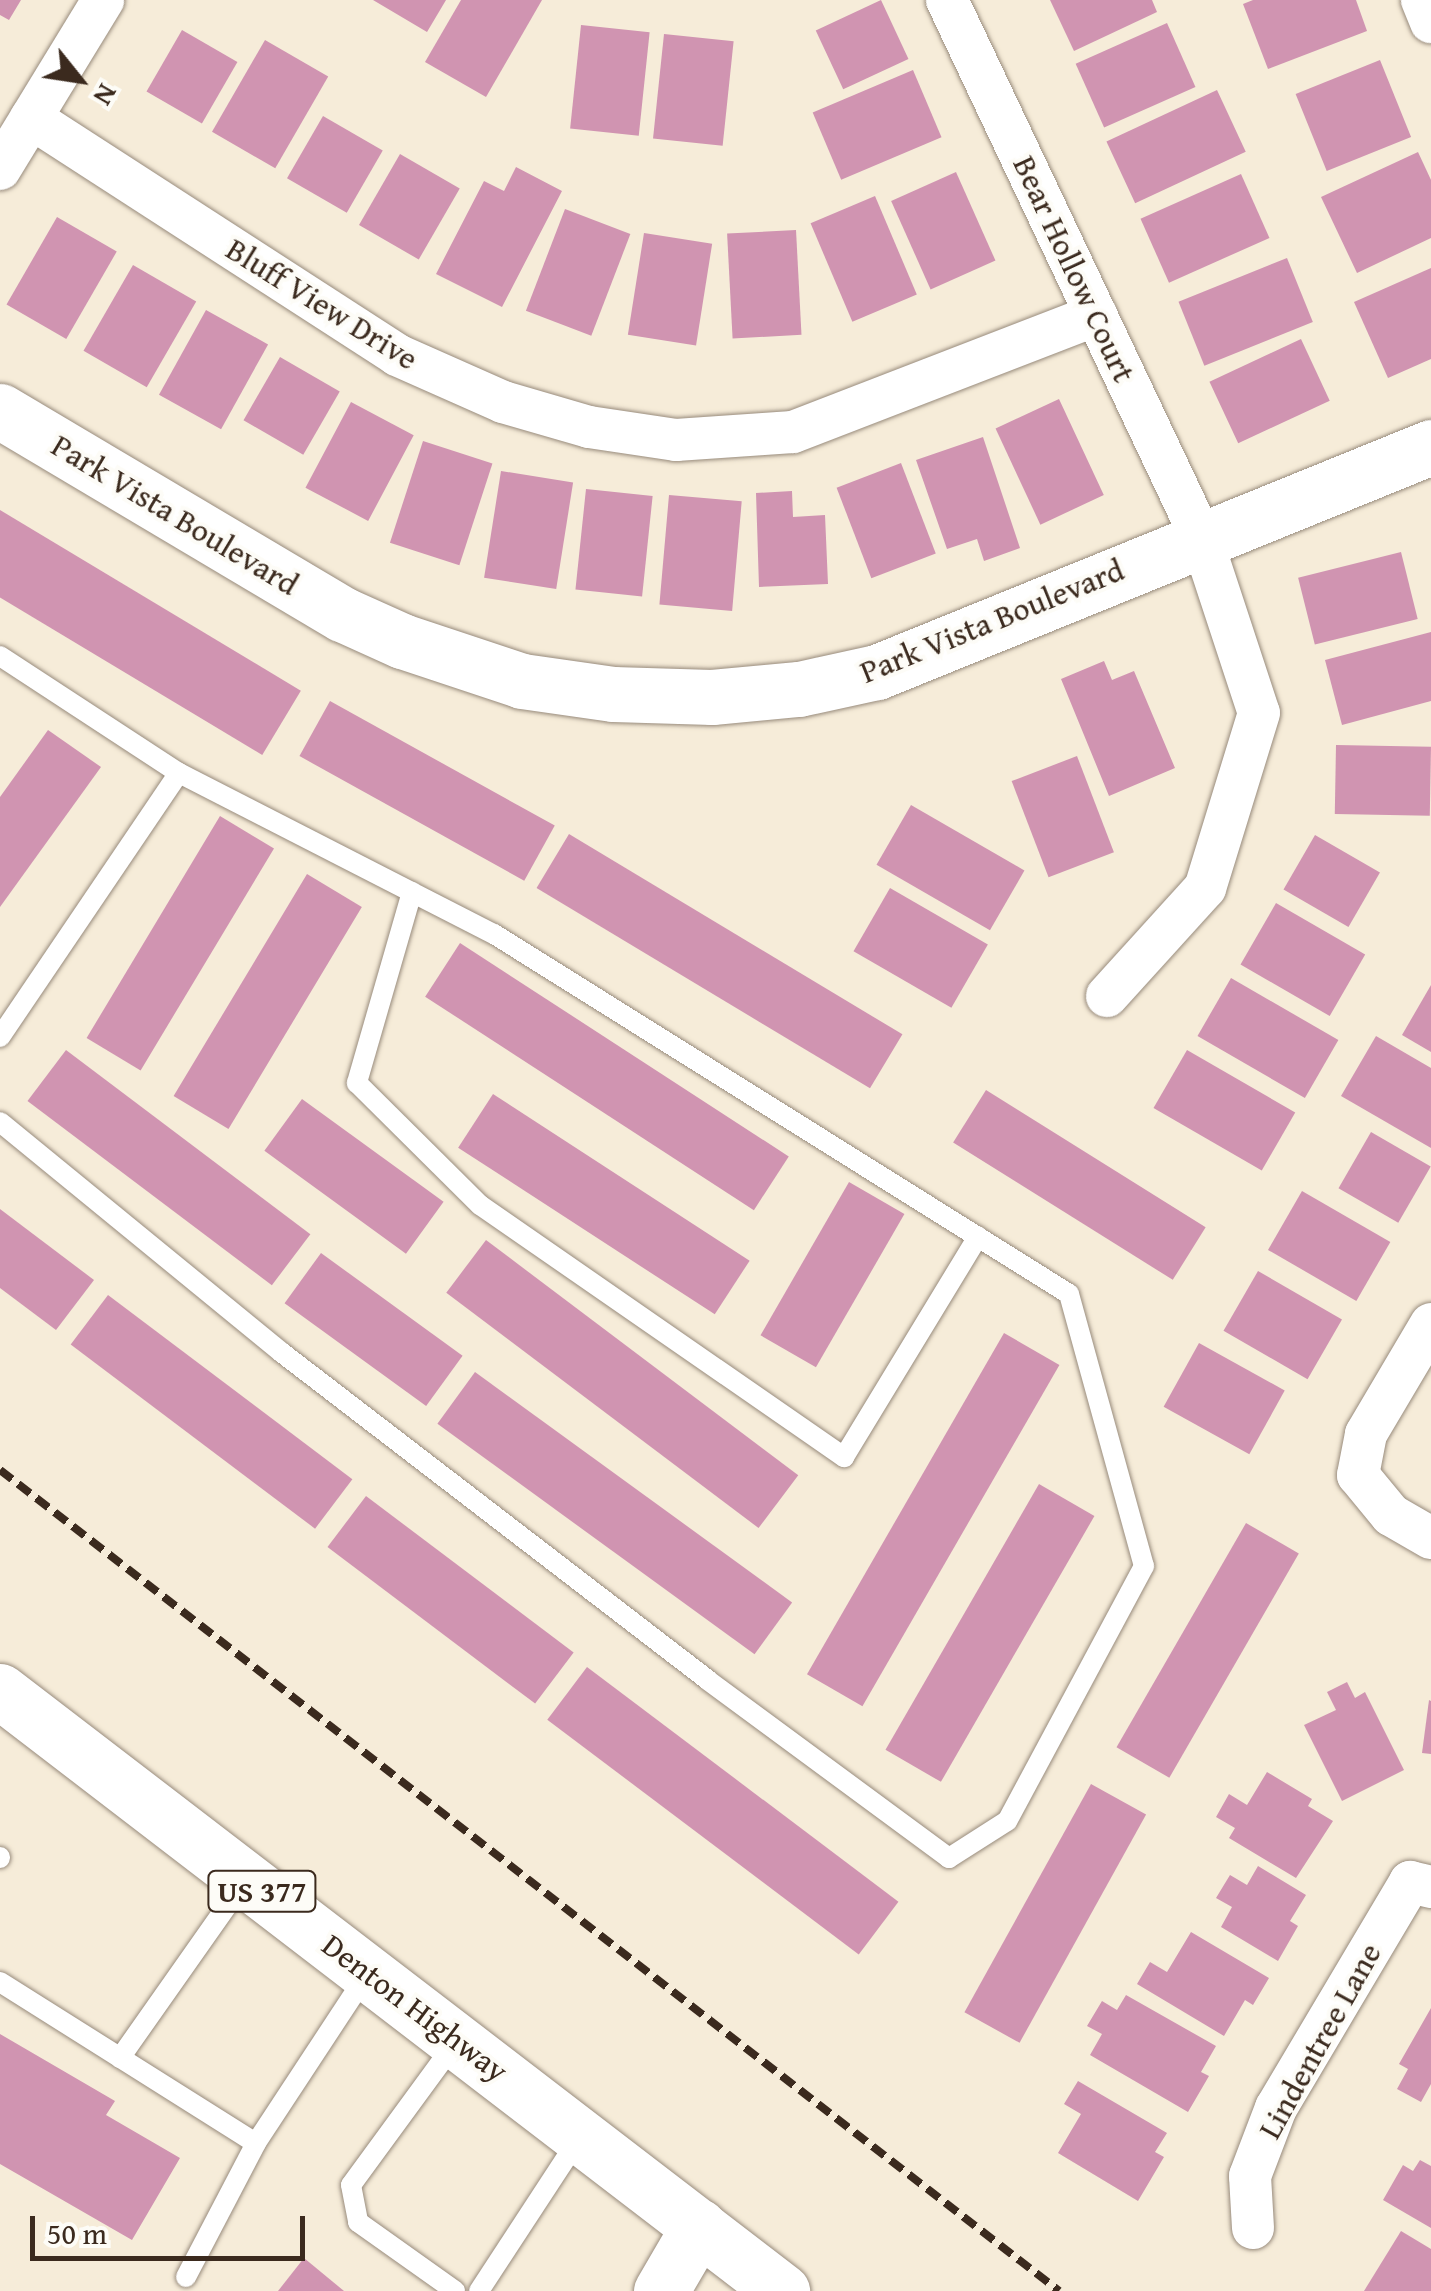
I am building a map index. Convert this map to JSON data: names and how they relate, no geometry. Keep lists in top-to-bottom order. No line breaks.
{"streets":{"street":["Bear Hollow Court","Bluff View Drive","Park Vista Boulevard","US 377","Denton Highway","Lindentree Lane"]},"crossings":[["Bear Hollow Court","Bluff View Drive"],["Bear Hollow Court","Park Vista Boulevard"]],"scale_bar":"50 m","north":"bottom right"}
